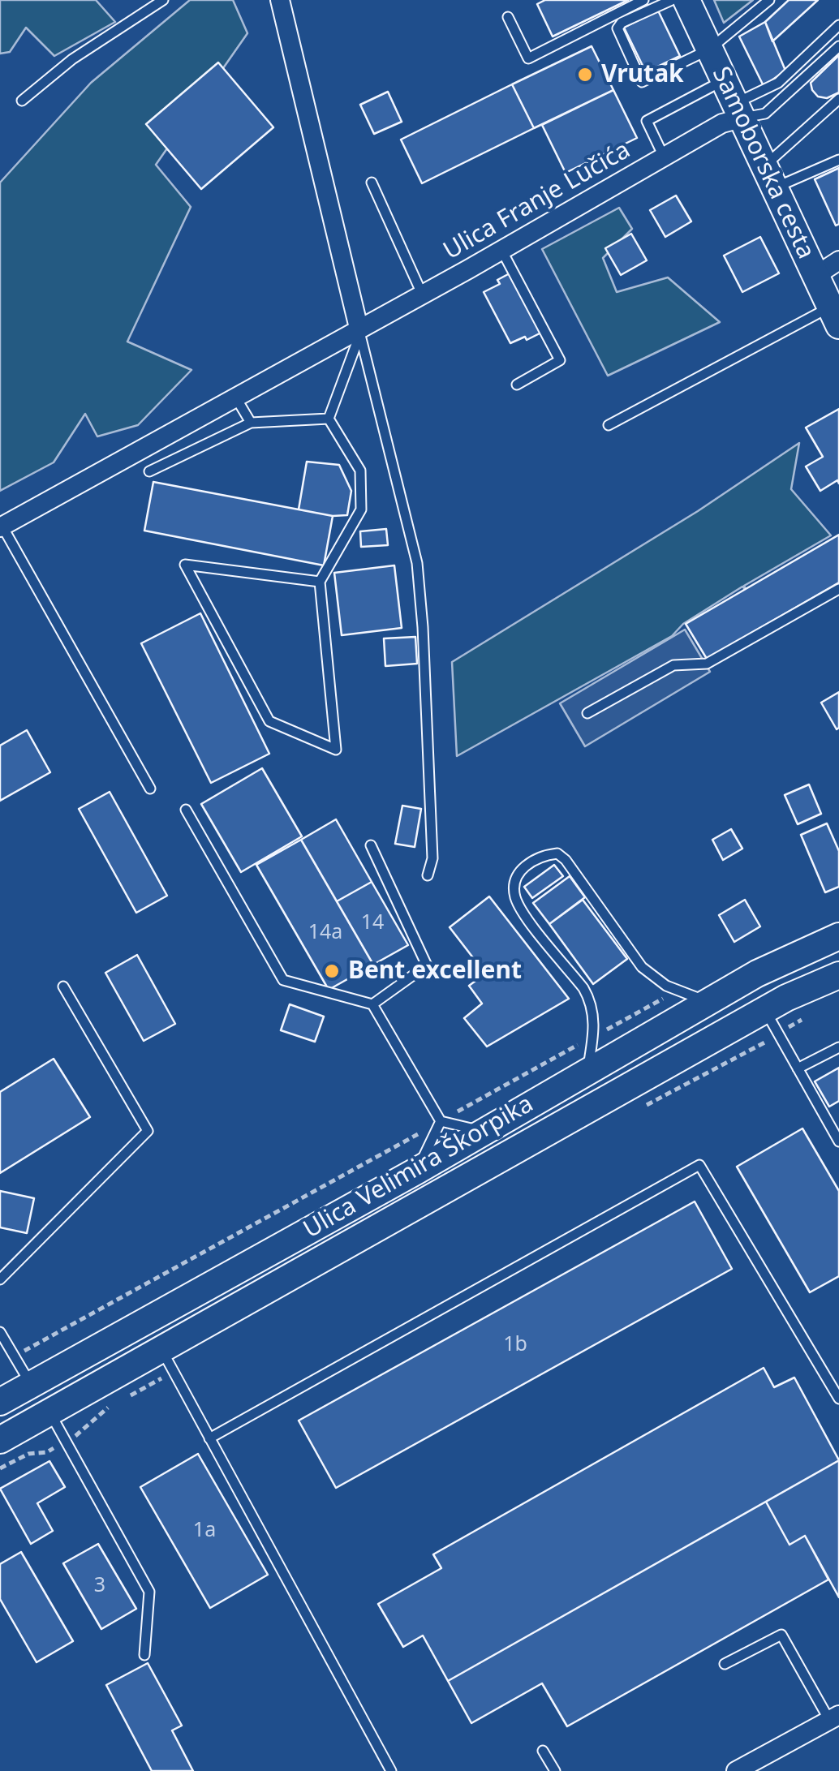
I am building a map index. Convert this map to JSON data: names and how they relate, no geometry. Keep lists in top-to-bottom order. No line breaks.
{"streets":{"main road":["Samoborska cesta","Ulica Velimira Škorpika"],"street":["Ulica Franje Lučića"]},"crossings":[["Samoborska cesta","Ulica Franje Lučića"]],"places":["Vrutak","Bent excellent"],"house_numbers":["14","14a","1b","1a","3"]}
